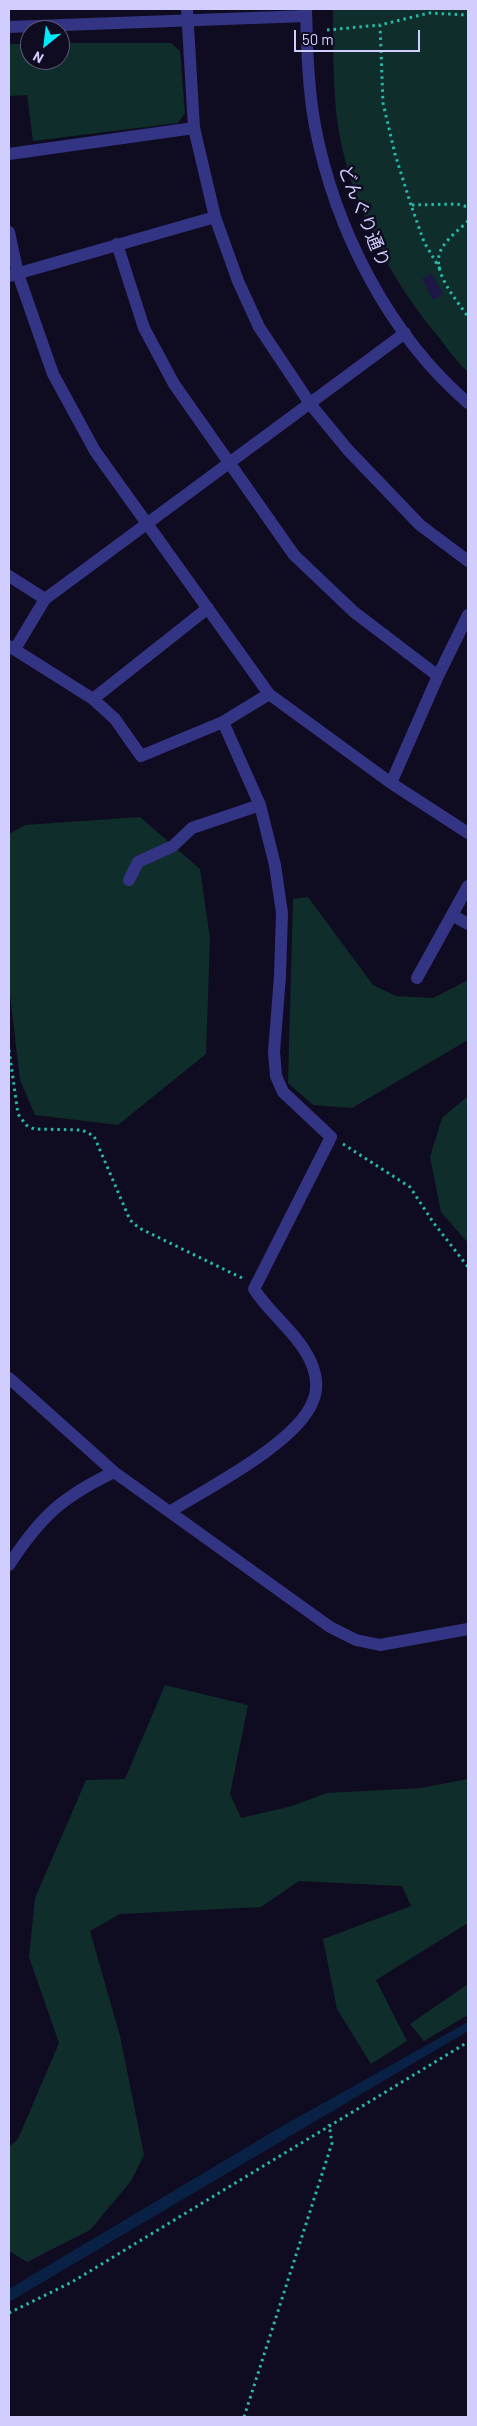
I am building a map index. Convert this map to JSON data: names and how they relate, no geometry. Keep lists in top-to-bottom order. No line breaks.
{"streets":{"street":["どんぐり通り"]},"scale_bar":"50 m","north":"bottom left"}
